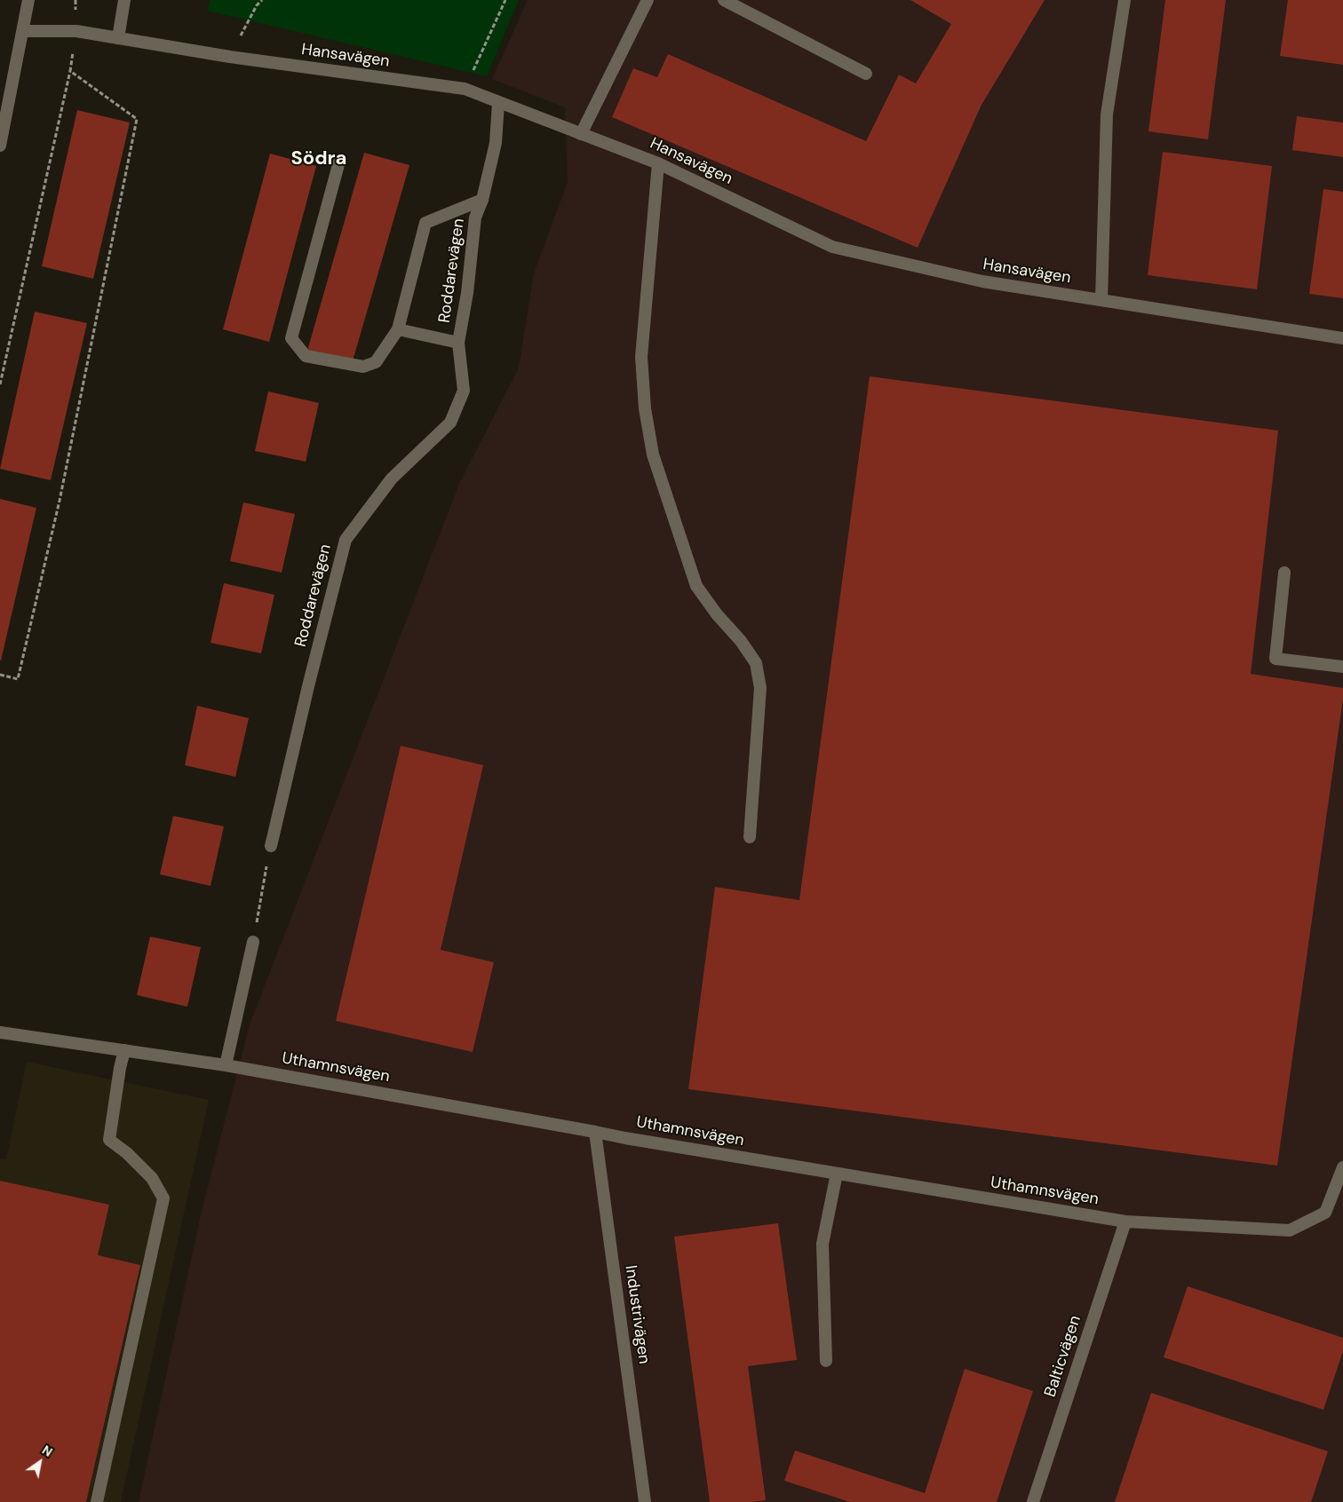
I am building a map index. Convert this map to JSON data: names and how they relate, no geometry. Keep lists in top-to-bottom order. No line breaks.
{"streets":{"street":["Hansavägen","Roddarevägen","Uthamnsvägen","Industrivägen","Balticvägen"]},"crossings":[["Hansavägen","Roddarevägen"],["Uthamnsvägen","Industrivägen"],["Uthamnsvägen","Balticvägen"]],"districts":["Södra"],"north":"top right"}
